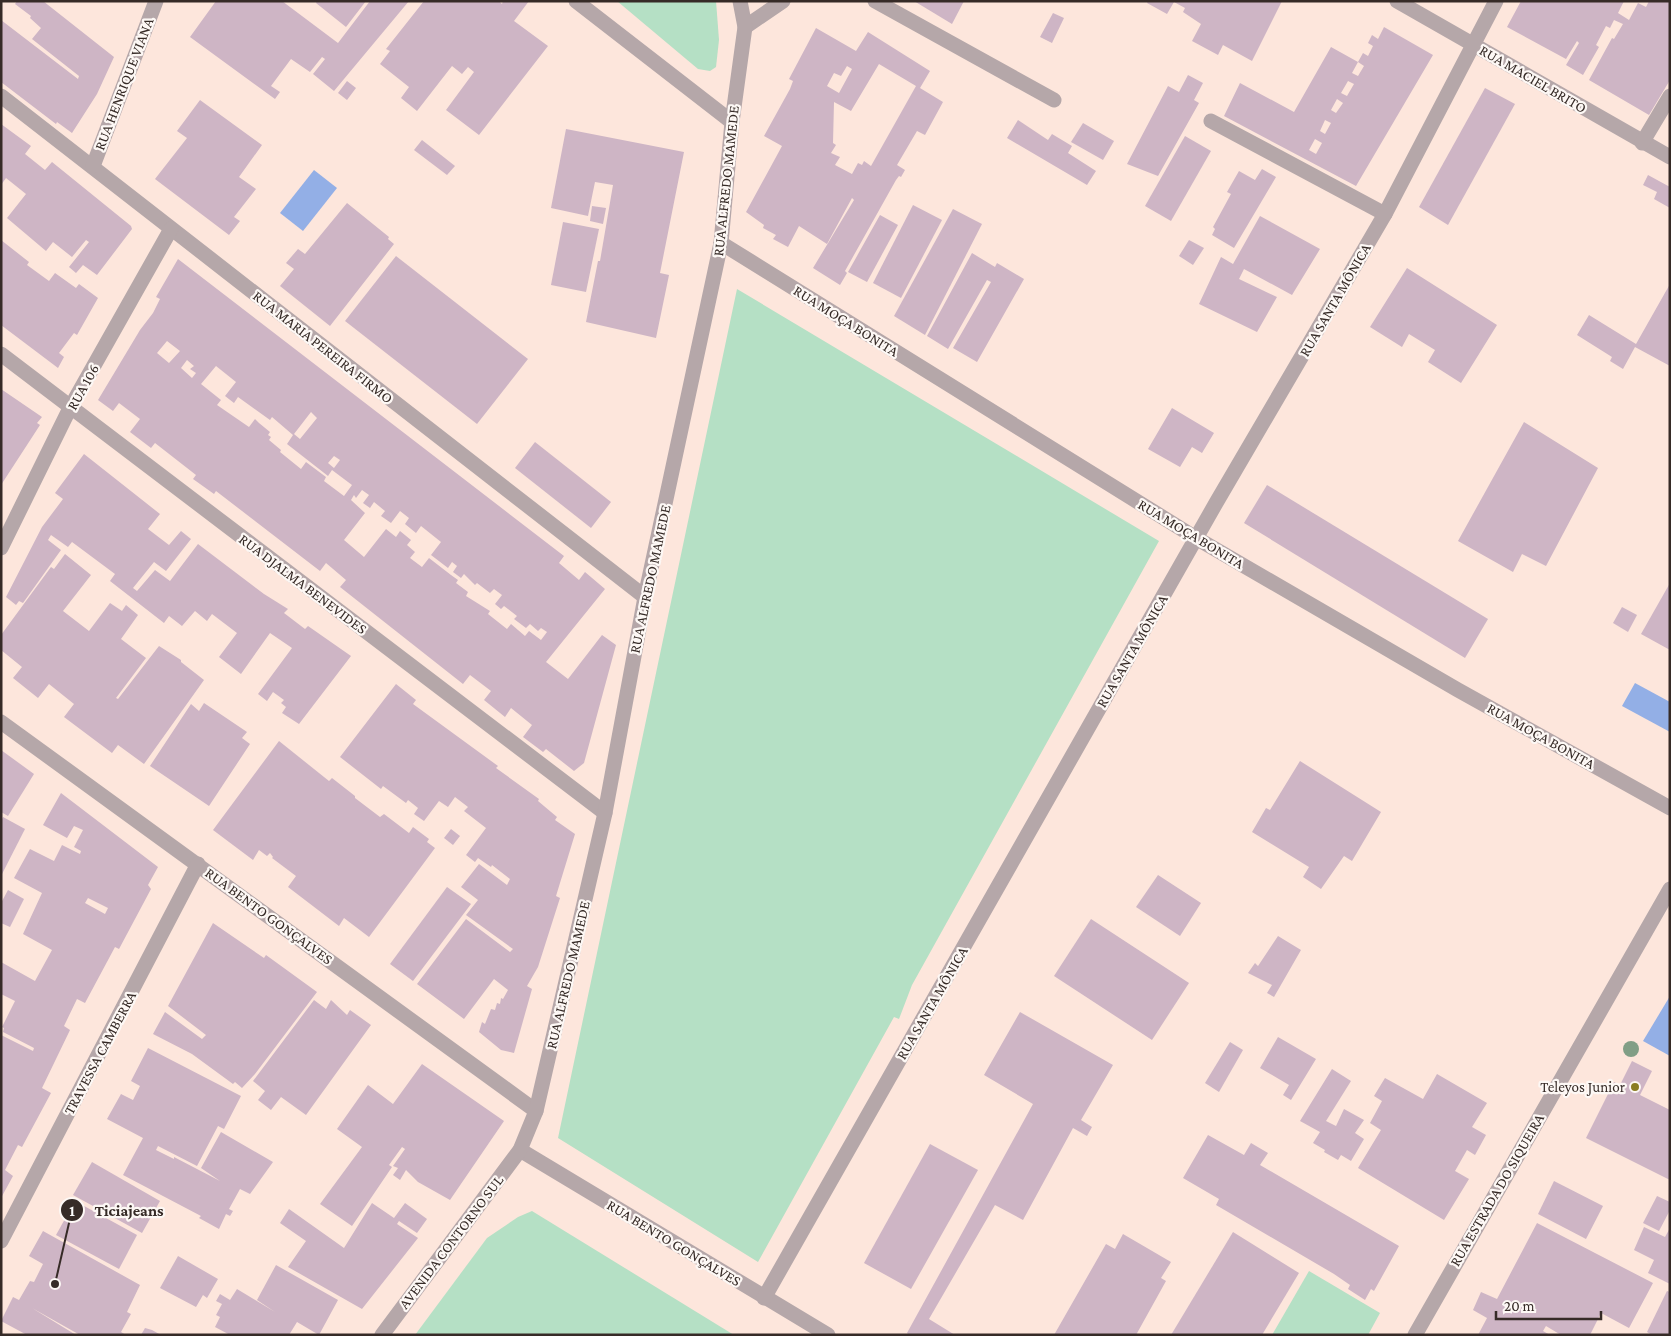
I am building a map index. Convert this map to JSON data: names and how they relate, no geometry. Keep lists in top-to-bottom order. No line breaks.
{"streets":{"street":["RUA MACIEL BRITO","RUA HENRIQUE VIANA","RUA ALFREDO MAMEDE","RUA SANTA MÔNICA","RUA MOÇA BONITA","RUA MARIA PEREIRA FIRMO","RUA 106","RUA DJALMA BENEVIDES","RUA BENTO GONÇALVES","TRAVESSA CAMBERRA","RUA ESTRADA DO SIQUEIRA","AVENIDA CONTORNO SUL"]},"crossings":[["RUA MACIEL BRITO","RUA SANTA MÔNICA"],["RUA HENRIQUE VIANA","RUA MARIA PEREIRA FIRMO"],["RUA ALFREDO MAMEDE","RUA MOÇA BONITA"],["RUA ALFREDO MAMEDE","RUA MARIA PEREIRA FIRMO"],["RUA ALFREDO MAMEDE","RUA DJALMA BENEVIDES"],["RUA ALFREDO MAMEDE","RUA BENTO GONÇALVES"],["RUA ALFREDO MAMEDE","AVENIDA CONTORNO SUL"],["RUA SANTA MÔNICA","RUA MOÇA BONITA"],["RUA SANTA MÔNICA","RUA BENTO GONÇALVES"],["RUA MARIA PEREIRA FIRMO","RUA 106"],["RUA 106","RUA DJALMA BENEVIDES"],["RUA BENTO GONÇALVES","TRAVESSA CAMBERRA"],["RUA BENTO GONÇALVES","AVENIDA CONTORNO SUL"]],"places":["Teleyos Junior","Ticiajeans"],"scale_bar":"20 m"}
